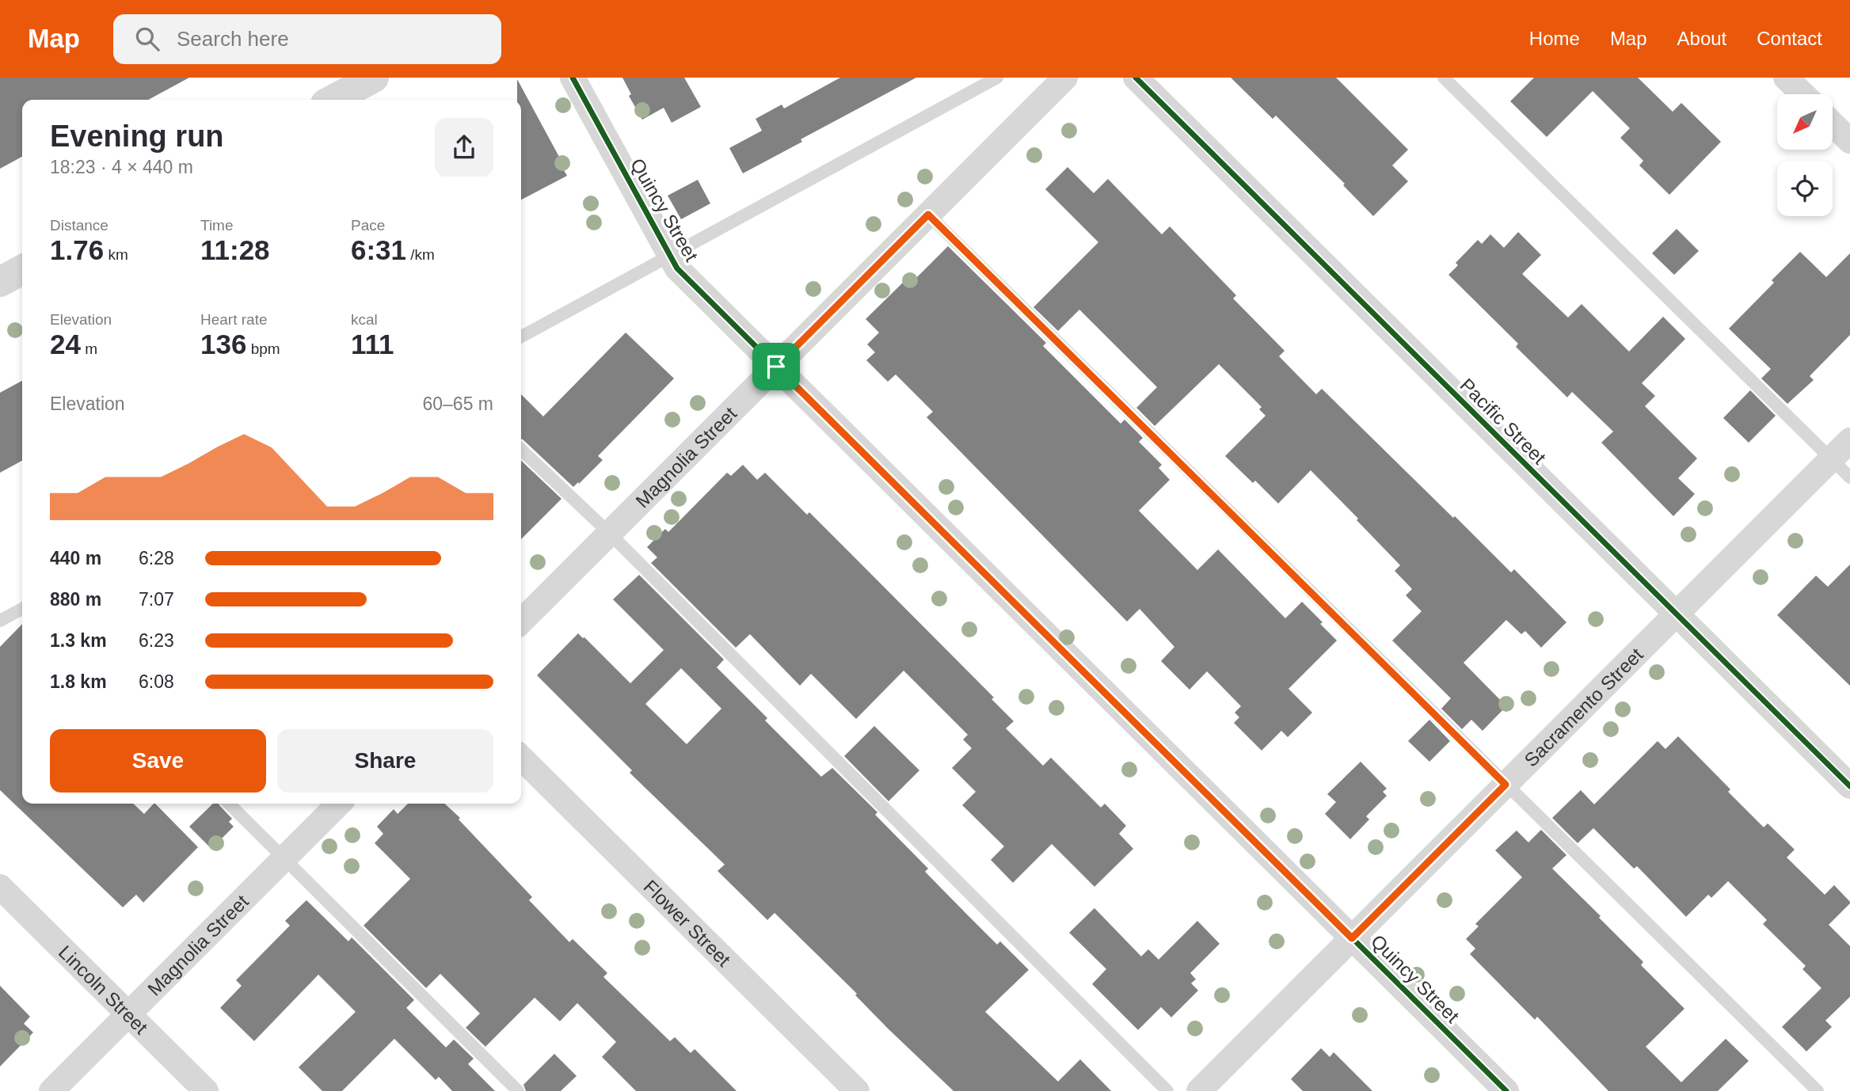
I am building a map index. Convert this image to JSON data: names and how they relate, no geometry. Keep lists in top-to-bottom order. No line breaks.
{"streets":{"street":["Quincy Street","Pacific Street","Magnolia Street","Sacramento Street","Flower Street","Lincoln Street"]},"crossings":[["Quincy Street","Magnolia Street"],["Quincy Street","Sacramento Street"],["Pacific Street","Sacramento Street"],["Magnolia Street","Lincoln Street"]],"north":"bottom left","page":{"header":"Map","search":"Search here","nav":["Home","Map","About","Contact"],"heading":["Evening run","18:23 · 4 × 440 m"],"stats":[["Distance","1.76 km"],["Time","11:28"],["Pace","6:31 /km"],["Elevation","24 m"],["Heart rate","136 bpm"],["kcal","111"]],"chart":["Elevation","60–65 m"],"list":[{"name":"440 m","note":"6:28"},{"name":"880 m","note":"7:07"},{"name":"1.3 km","note":"6:23"},{"name":"1.8 km","note":"6:08"}],"buttons":["Save","Share"]}}
